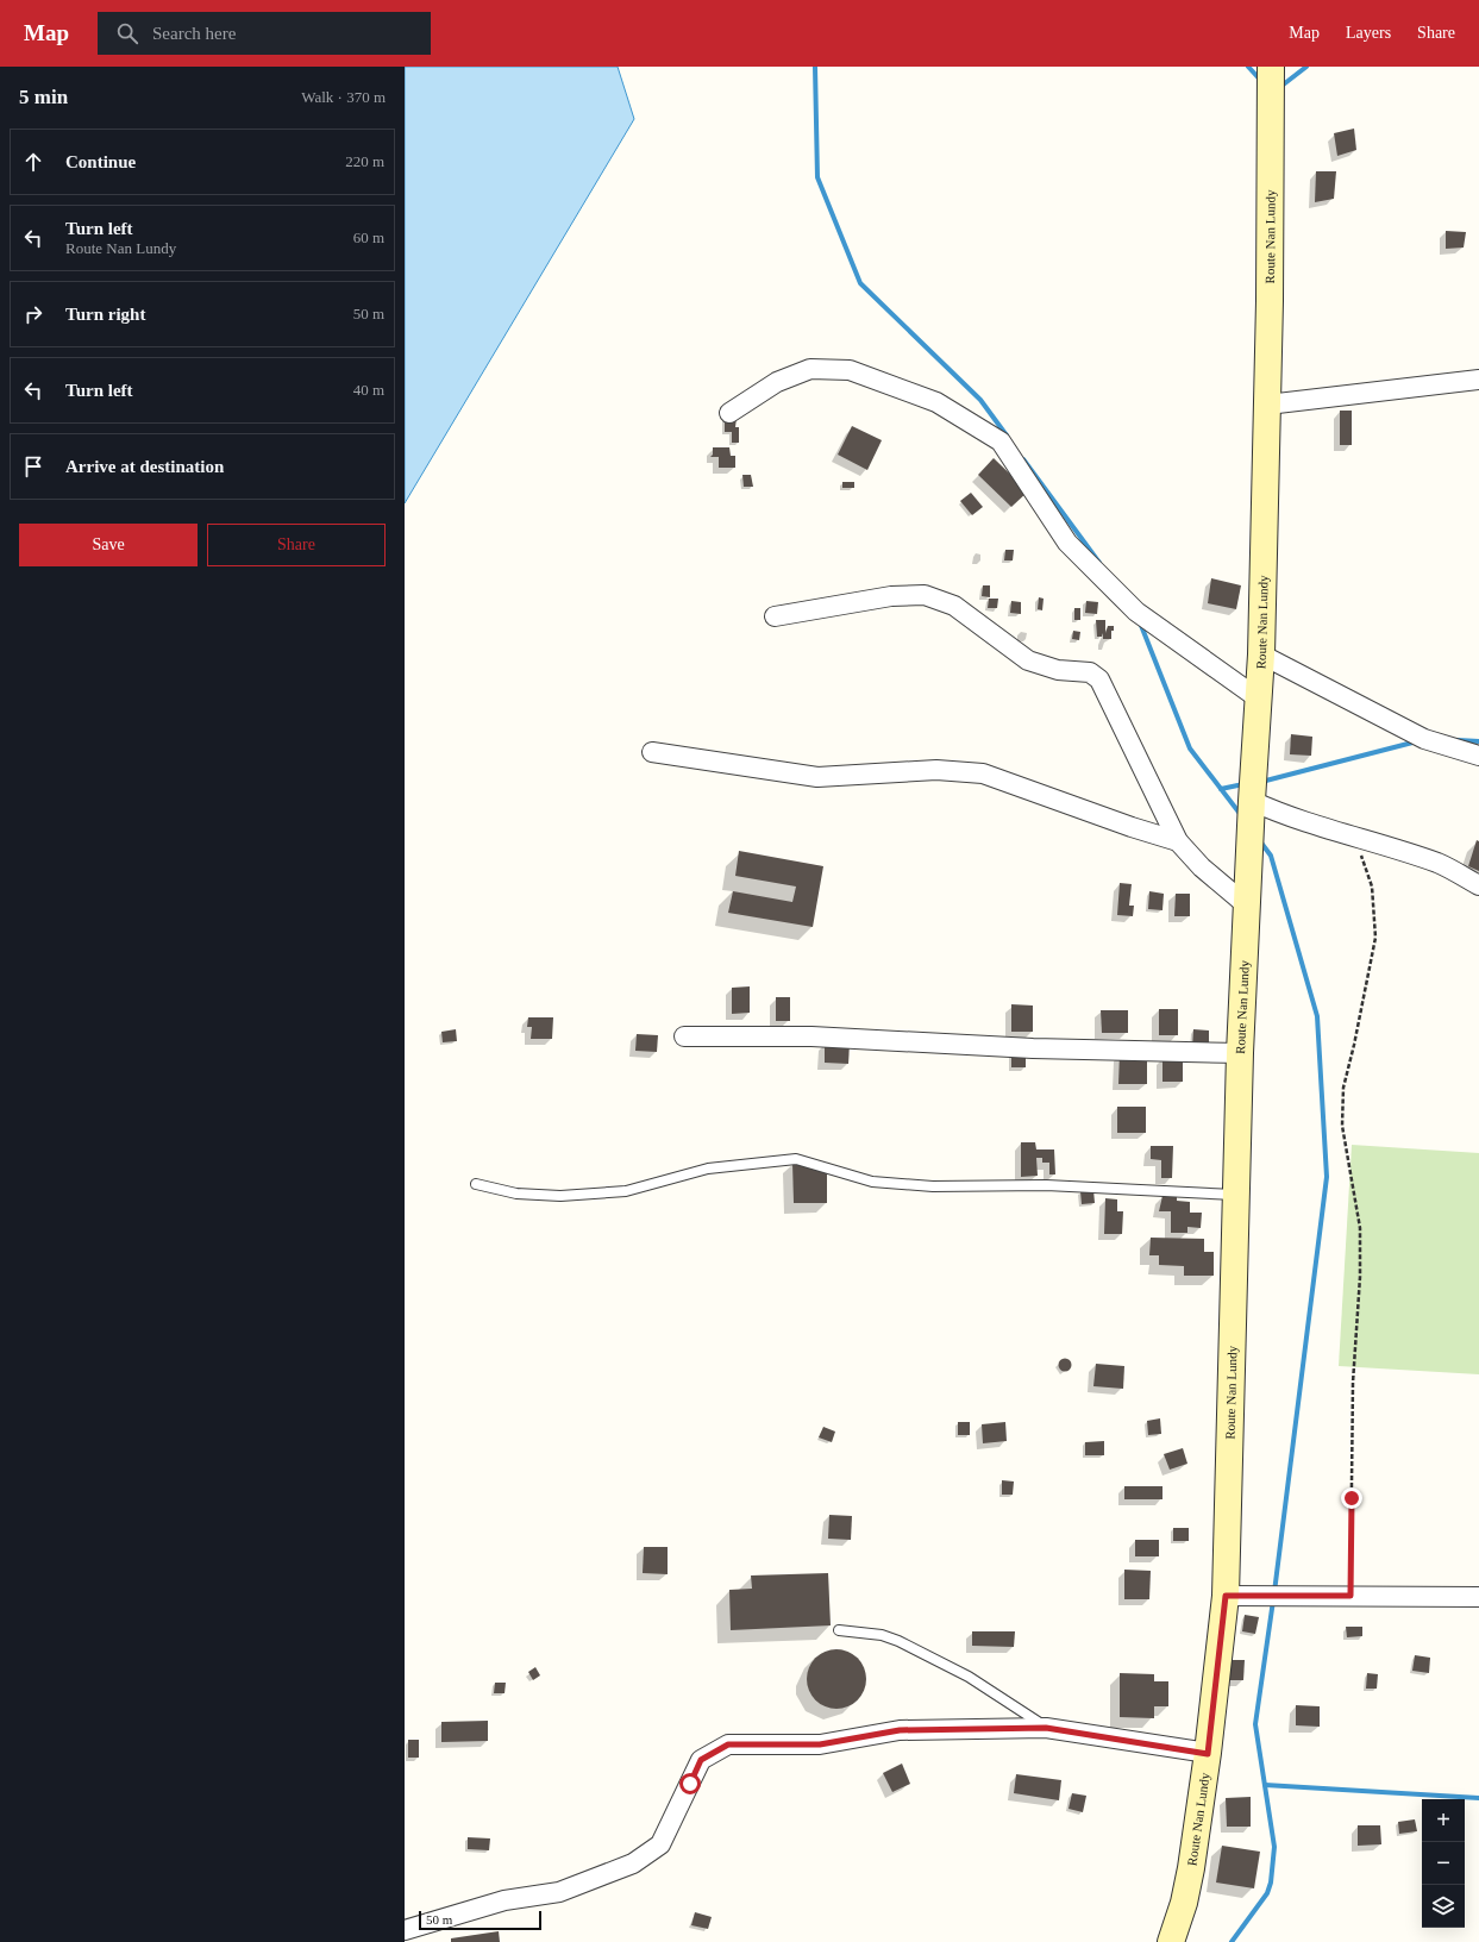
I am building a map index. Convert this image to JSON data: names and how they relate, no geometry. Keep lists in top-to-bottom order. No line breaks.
{"streets":{"main road":["Route Nan Lundy"]},"scale_bar":"50 m","page":{"header":"Map","search":"Search here","nav":["Map","Layers","Share"],"heading":["5 min","Walk · 370 m"],"list":[["Continue","220 m"],["Turn left","Route Nan Lundy","60 m"],["Turn right","50 m"],["Turn left","40 m"],"Arrive at destination"],"buttons":["Save","Share"],"map_buttons":["+","−"],"scale":"50 m"}}
